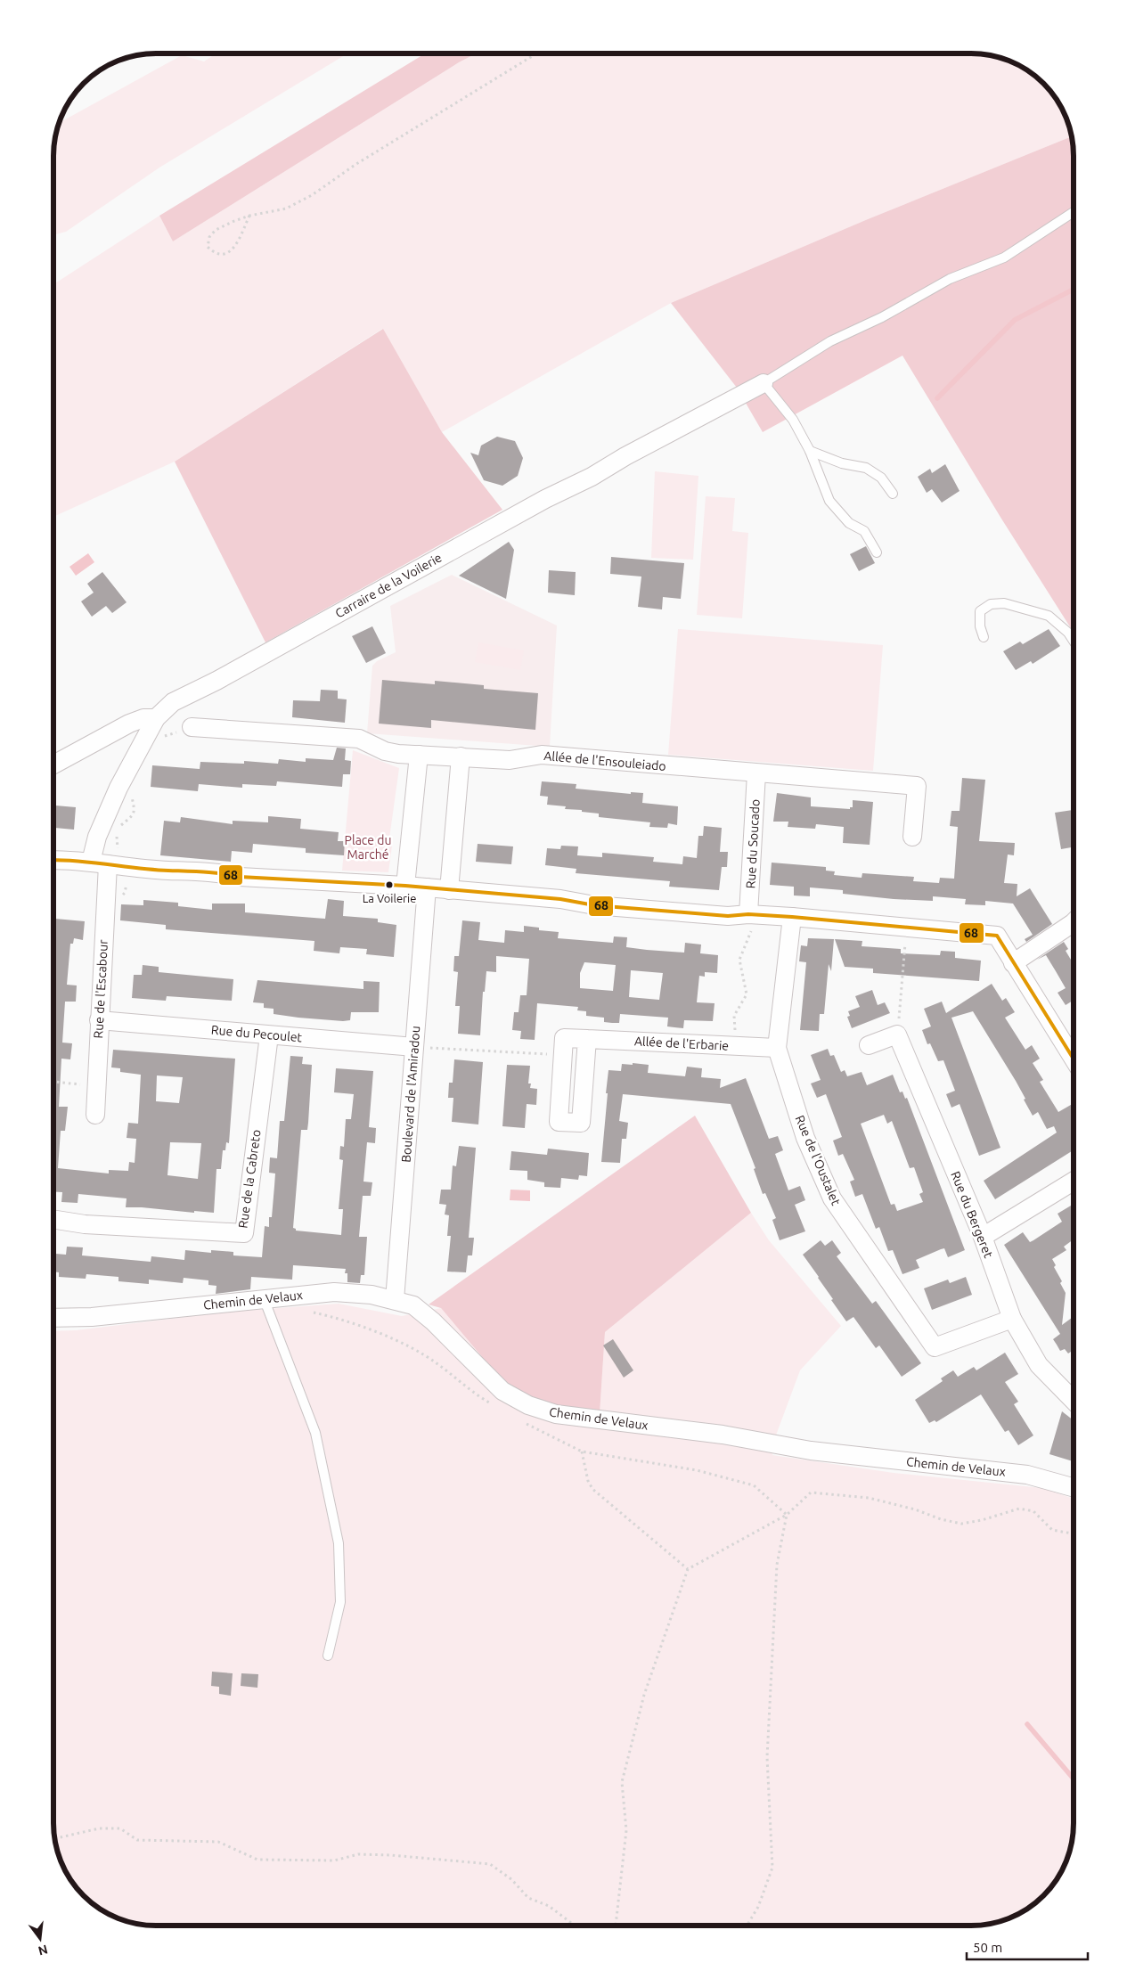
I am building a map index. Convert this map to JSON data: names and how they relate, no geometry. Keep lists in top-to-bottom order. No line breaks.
{"streets":{"street":["Carraire de la Voilerie","Allée de l'Ensouleiado","Rue du Soucado","Rue de l'Escabour","Rue du Pecoulet","Allée de l'Erbarie","Boulevard de l'Amiradou","Rue de l'Oustalet","Rue de la Cabreto","Rue du Bergeret","Chemin de Velaux"]},"crossings":[["Carraire de la Voilerie","Rue de l'Escabour"],["Allée de l'Ensouleiado","Rue du Soucado"],["Rue de l'Escabour","Rue du Pecoulet"],["Rue du Pecoulet","Boulevard de l'Amiradou"],["Rue du Pecoulet","Rue de la Cabreto"],["Allée de l'Erbarie","Rue de l'Oustalet"],["Boulevard de l'Amiradou","Chemin de Velaux"],["Rue de l'Oustalet","Rue du Bergeret"]],"parks":["Place du Marché"],"places":["La Voilerie"],"lines":["transit line 68"],"scale_bar":"50 m","north":"bottom"}
